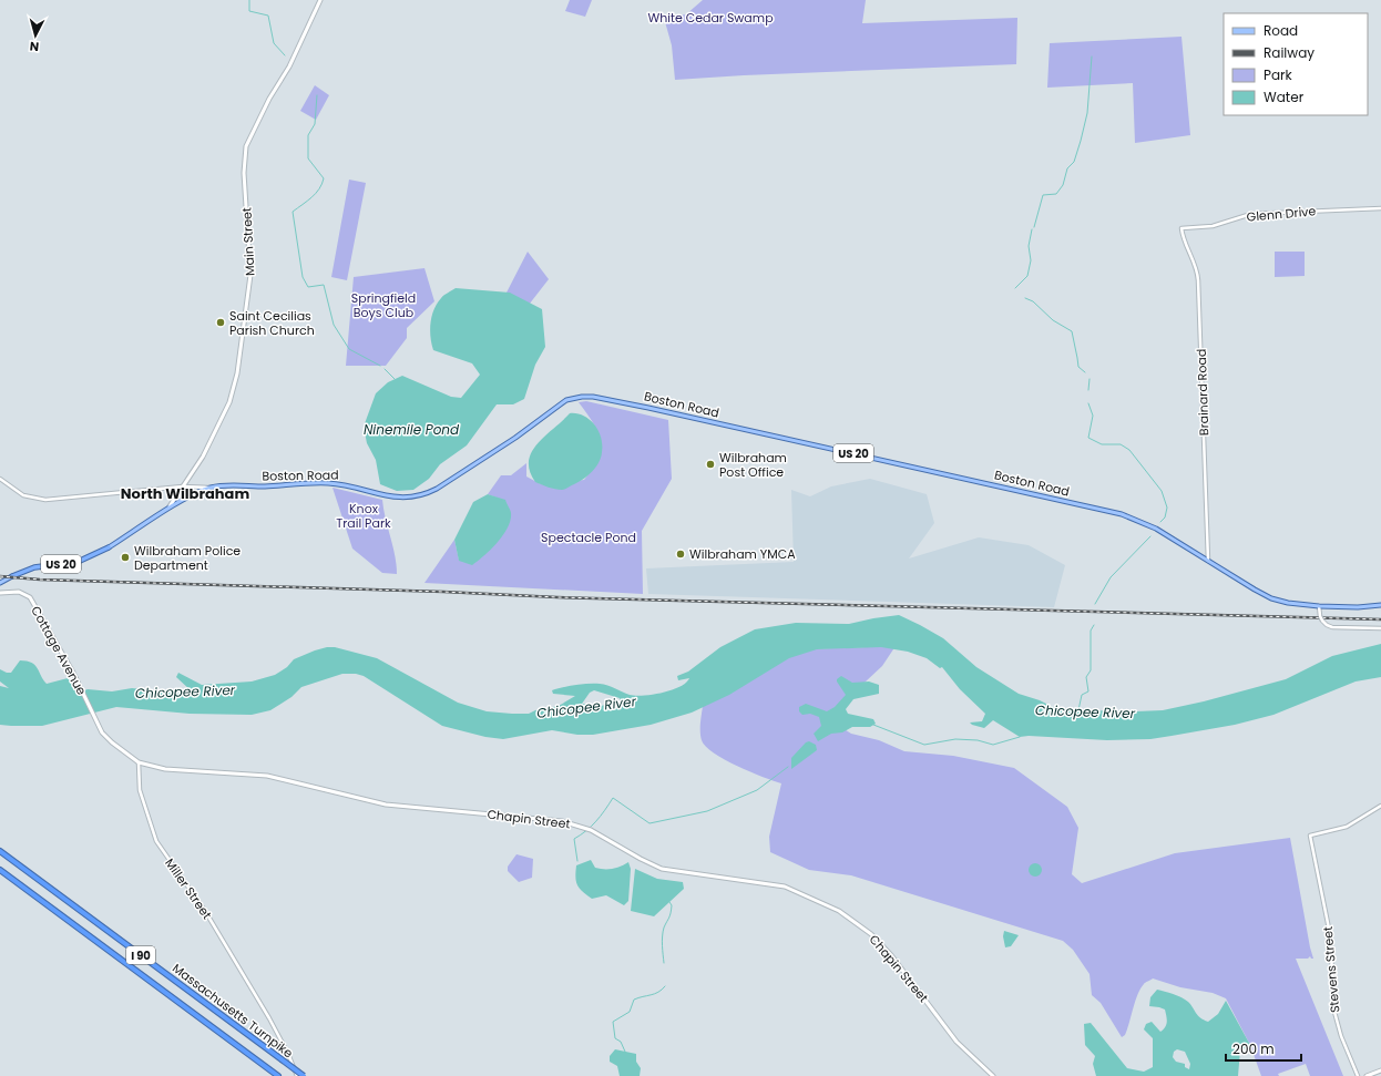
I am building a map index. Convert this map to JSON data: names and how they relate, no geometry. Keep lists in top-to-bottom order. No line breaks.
{"streets":{"highway":["Boston Road","US 20","I 90","Massachusetts Turnpike"],"main road":["Main Street","Cottage Avenue","Chapin Street"],"street":["Glenn Drive","Brainard Road","Miller Street","Stevens Street"]},"crossings":[["Glenn Drive","Brainard Road"],["Main Street","Boston Road"],["Brainard Road","Boston Road"],["Cottage Avenue","Chapin Street"],["Cottage Avenue","Miller Street"],["Chapin Street","Miller Street"]],"districts":["North Wilbraham"],"water":["Ninemile Pond","Chicopee River"],"parks":["White Cedar Swamp","Springfield Boys Club","Knox Trail Park","Spectacle Pond"],"places":["Saint Cecilias Parish Church","Wilbraham Post Office","Wilbraham YMCA","Wilbraham Police Department"],"legend":["Road","Railway","Park","Water"],"scale_bar":"200 m","north":"bottom"}
